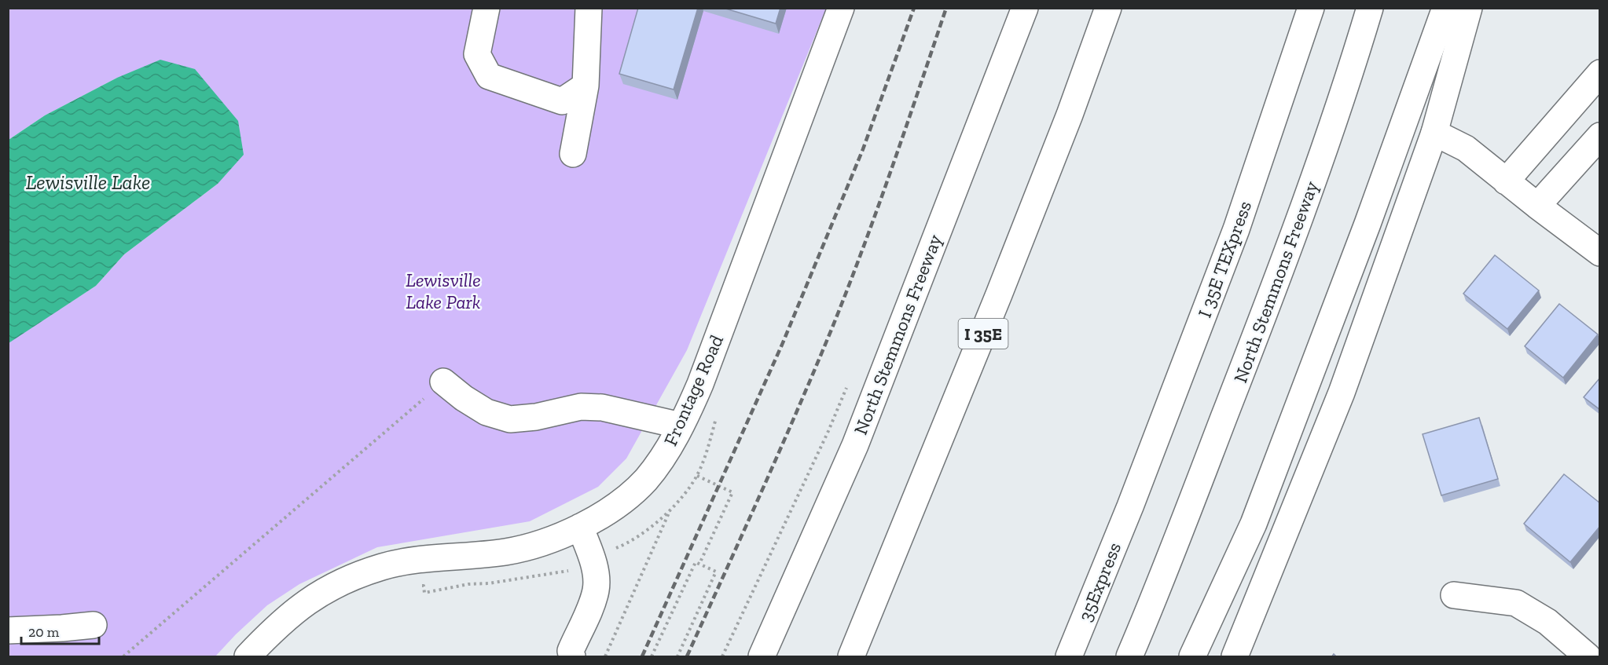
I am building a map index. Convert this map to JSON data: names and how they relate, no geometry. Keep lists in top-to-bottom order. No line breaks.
{"streets":{"main road":["I 35E TEXpress","North Stemmons Freeway","I 35E","Frontage Road","35Express"]},"crossings":[["I 35E TEXpress","35Express"]],"water":["Lewisville Lake"],"parks":["Lewisville Lake Park"],"scale_bar":"20 m"}
